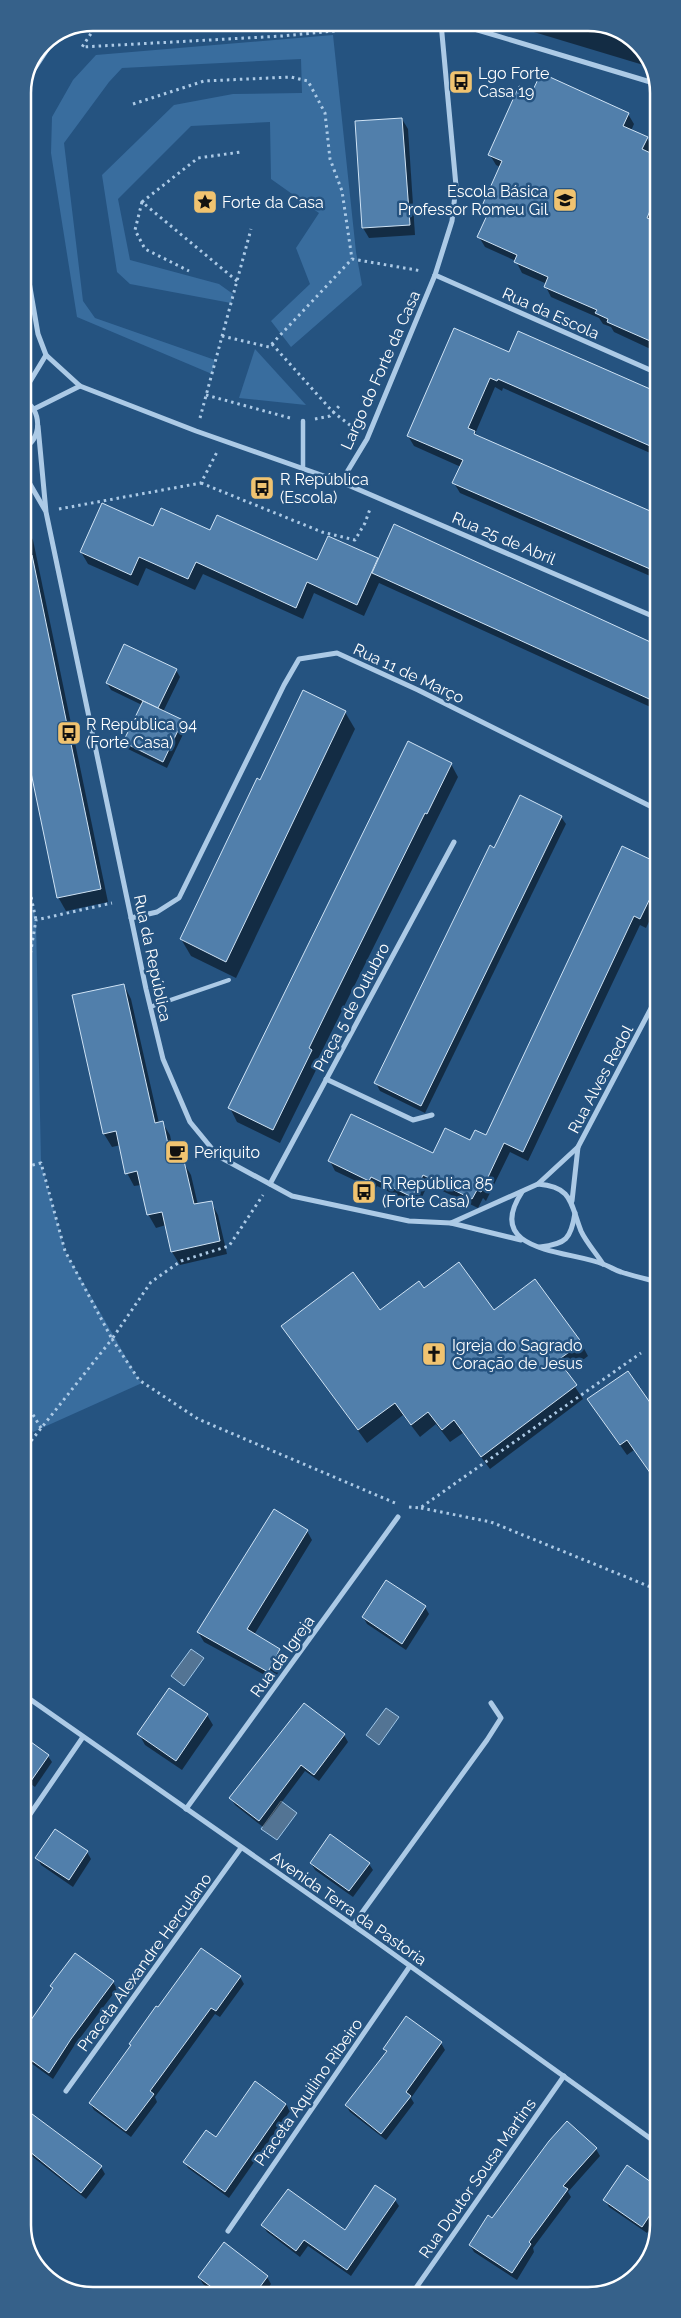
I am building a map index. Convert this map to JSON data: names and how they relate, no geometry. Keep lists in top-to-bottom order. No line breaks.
{"streets":{"street":["Rua da Escola","Largo do Forte da Casa","Rua 25 de Abril","Rua 11 de Março","Rua da República","Praça 5 de Outubro","Rua Alves Redol","Rua da Igreja","Avenida Terra da Pastoria","Praceta Alexandre Herculano","Praceta Aquilino Ribeiro","Rua Doutor Sousa Martins"]},"crossings":[["Rua da Escola","Largo do Forte da Casa"],["Largo do Forte da Casa","Rua 25 de Abril"],["Rua 11 de Março","Rua da República"],["Rua da República","Praça 5 de Outubro"],["Rua da República","Rua Alves Redol"],["Rua da Igreja","Avenida Terra da Pastoria"],["Avenida Terra da Pastoria","Praceta Alexandre Herculano"],["Avenida Terra da Pastoria","Praceta Aquilino Ribeiro"],["Avenida Terra da Pastoria","Rua Doutor Sousa Martins"]],"places":{"bus stop":["Lgo Forte Casa 19","R República (Escola)","R República 94 (Forte Casa)","R República 85 (Forte Casa)"],"school or university":["Escola Básica Professor Romeu Gil"],"place":["Forte da Casa"],"cafe":["Periquito"],"church":["Igreja do Sagrado Coração de Jesus"]}}
